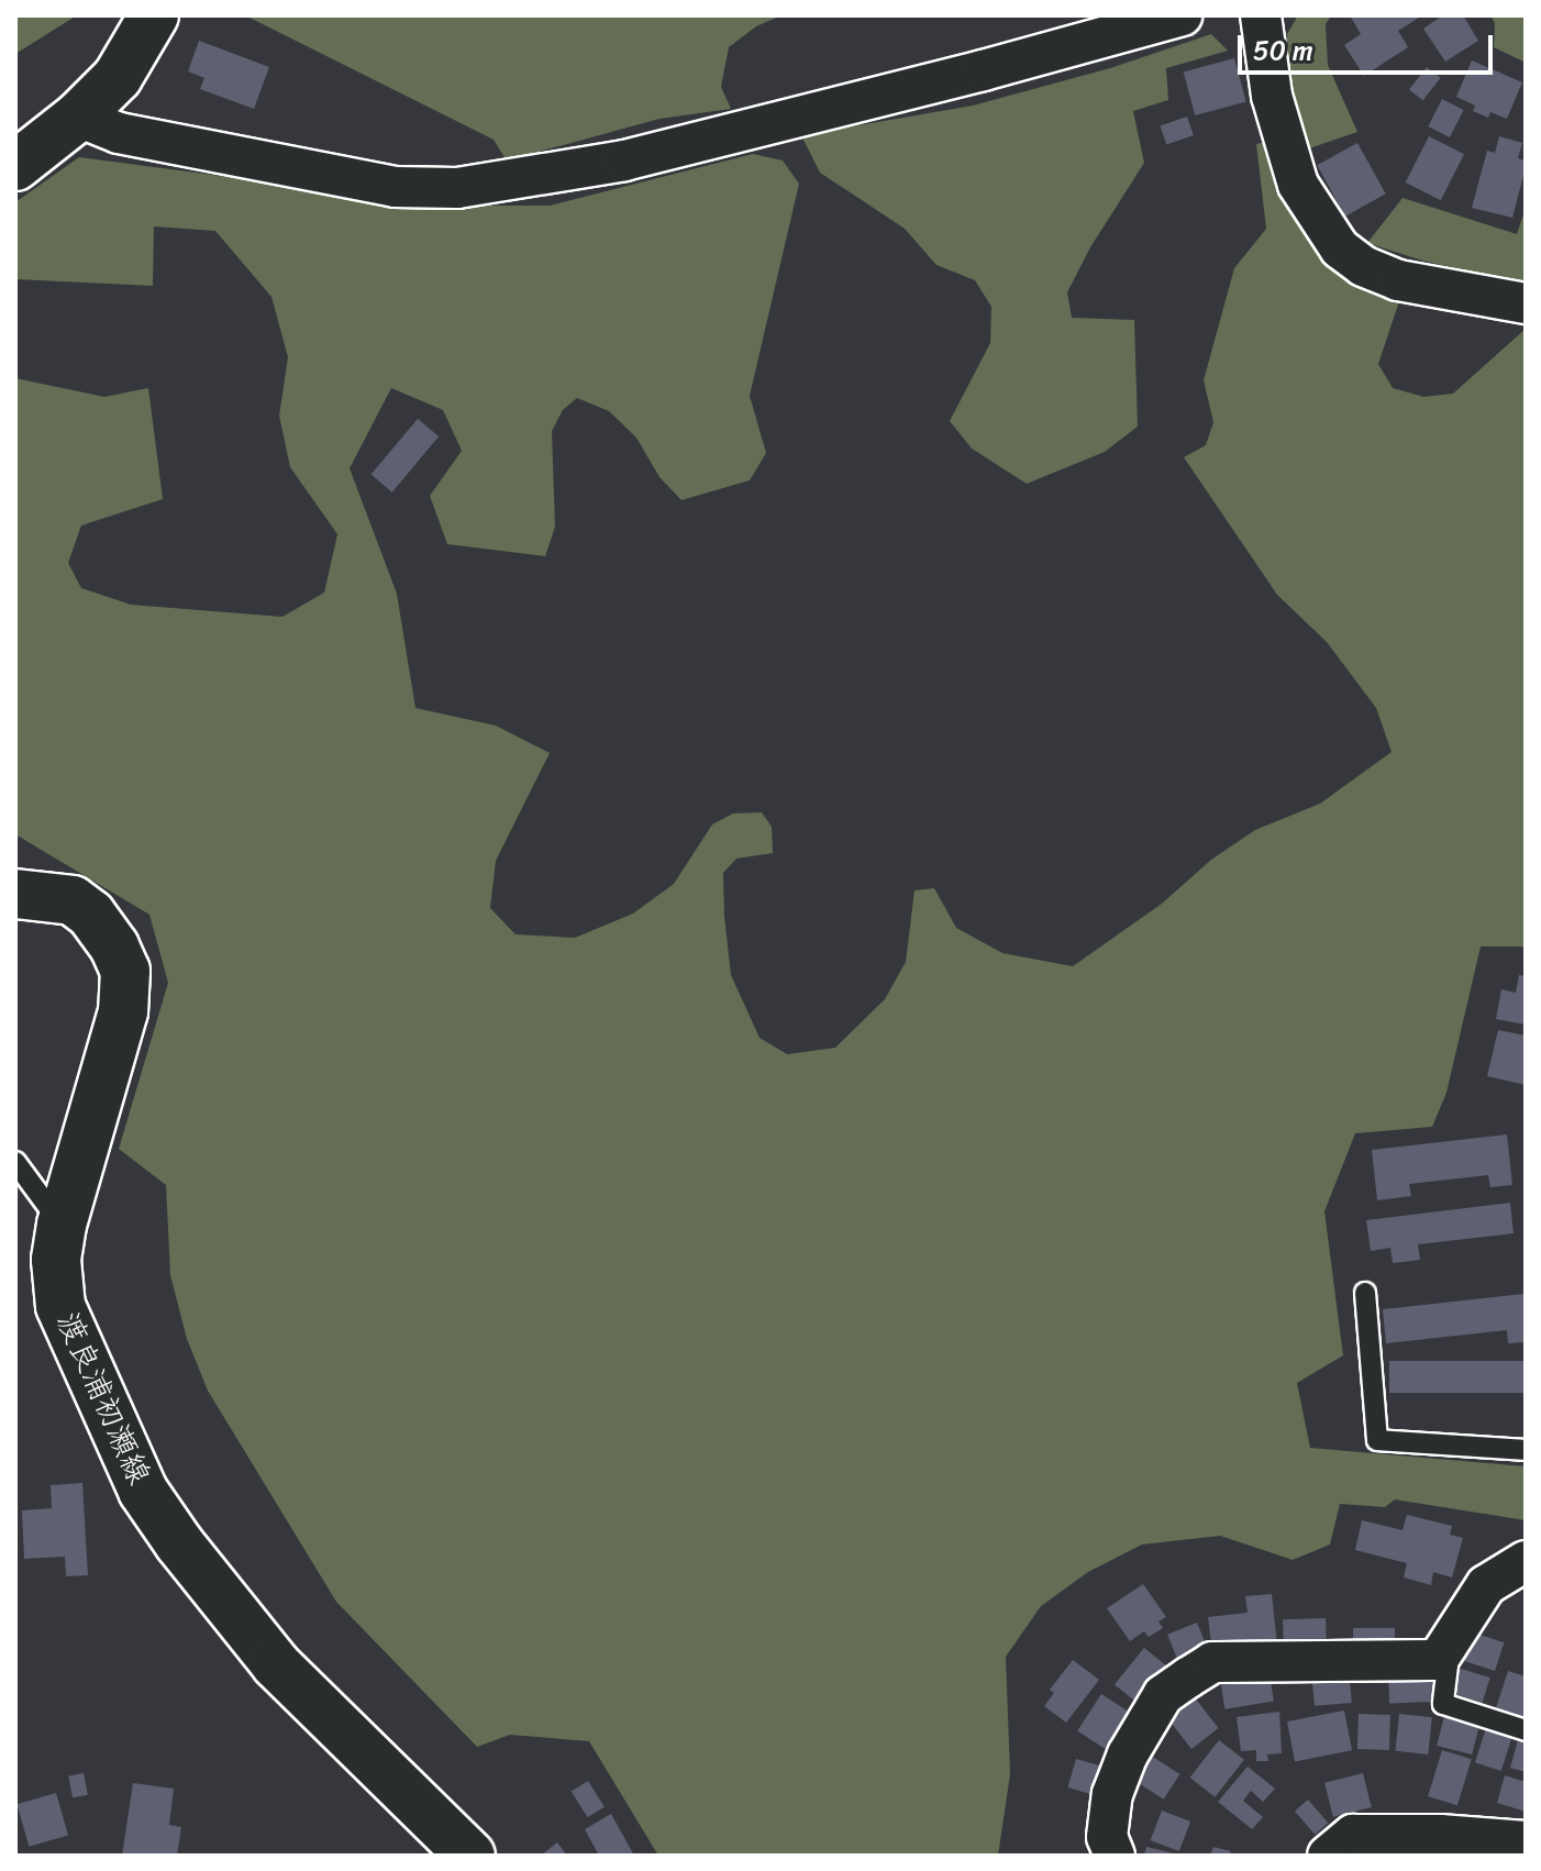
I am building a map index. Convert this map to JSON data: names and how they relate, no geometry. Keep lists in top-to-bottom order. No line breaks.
{"streets":{"main road":["渡良浦初瀬線"]},"scale_bar":"50 m"}
